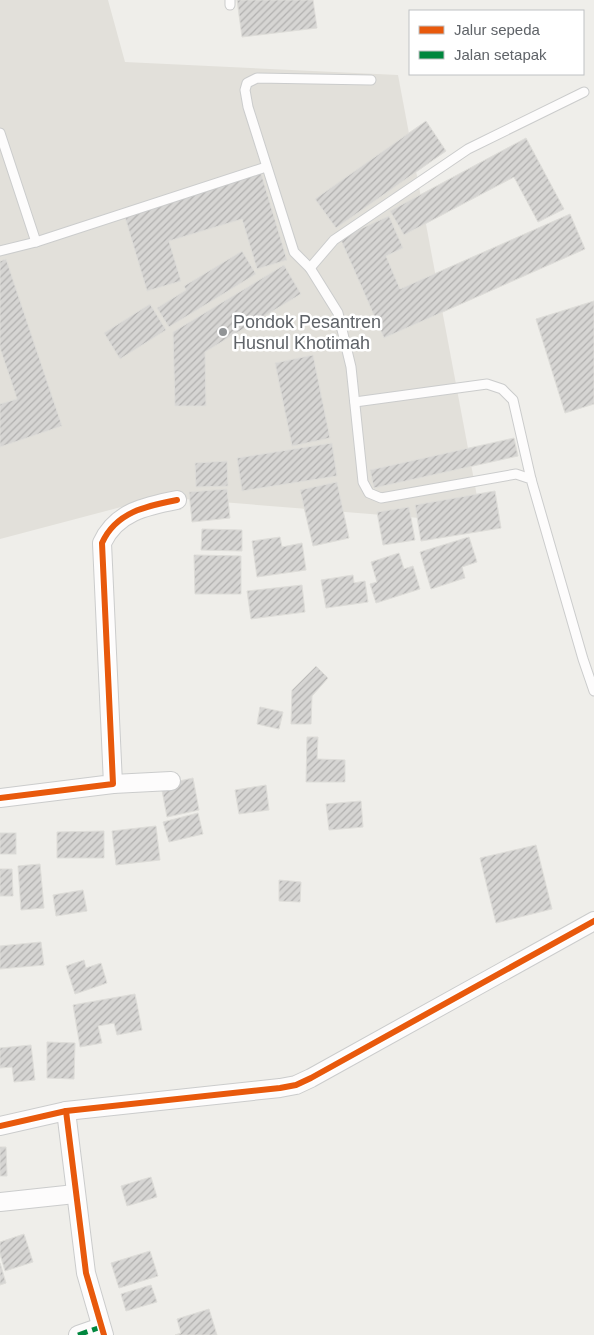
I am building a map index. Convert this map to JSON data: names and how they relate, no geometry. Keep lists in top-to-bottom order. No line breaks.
{"places":["Pondok Pesantren Husnul Khotimah"],"legend":["Jalur sepeda","Jalan setapak"]}
